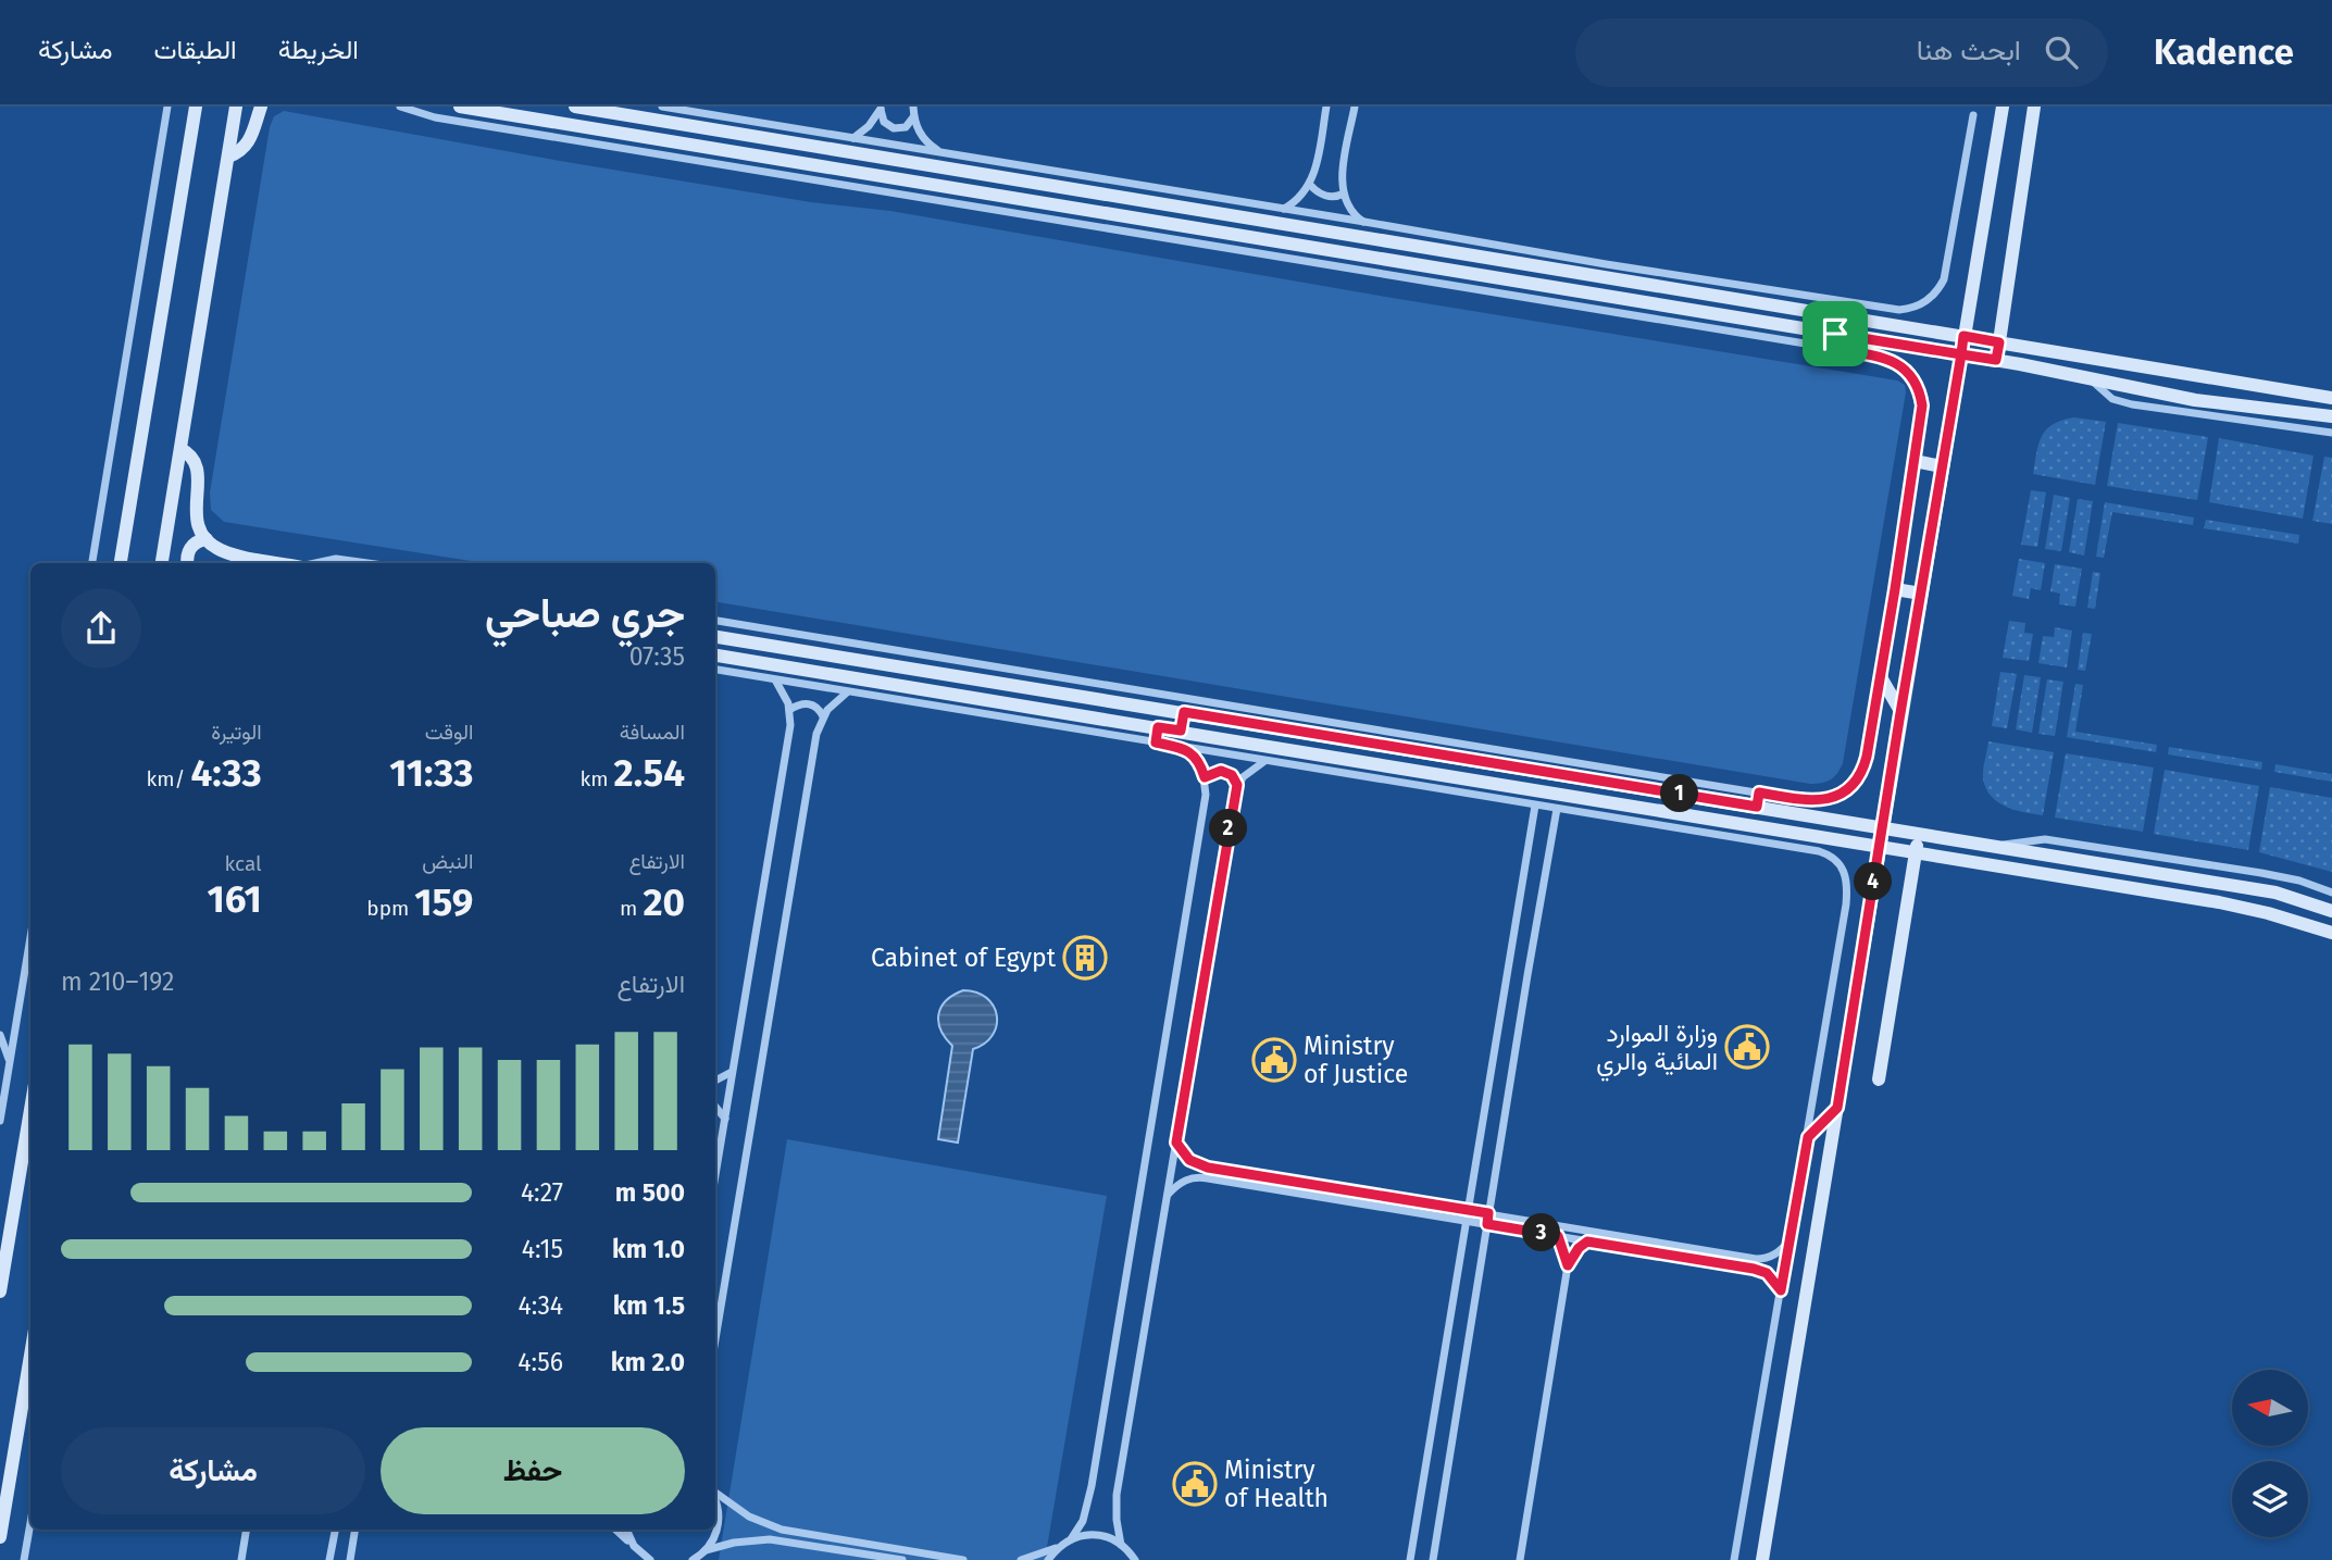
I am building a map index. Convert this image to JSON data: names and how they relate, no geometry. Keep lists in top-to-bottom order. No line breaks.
{"places":{"building":["Cabinet of Egypt"],"public building":["وزارة الموارد المائية والري","Ministry of Justice","Ministry of Health"]},"north":"left","page":{"header":"Kadence","search":"ابحث هنا","nav":["الخريطة","الطبقات","مشاركة"],"heading":["جري صباحي","07:35"],"stats":[["المسافة","2.54 km"],["الوقت","11:33"],["الوتيرة","4:33 /km"],["الارتفاع","20 m"],["النبض","159 bpm"],["kcal","161"]],"pins":["1","2","4","3"],"chart":["الارتفاع","192–210 m"],"list":[{"name":"500 m","note":"4:27"},{"name":"1.0 km","note":"4:15"},{"name":"1.5 km","note":"4:34"},{"name":"2.0 km","note":"4:56"}],"buttons":["حفظ","مشاركة"]}}
